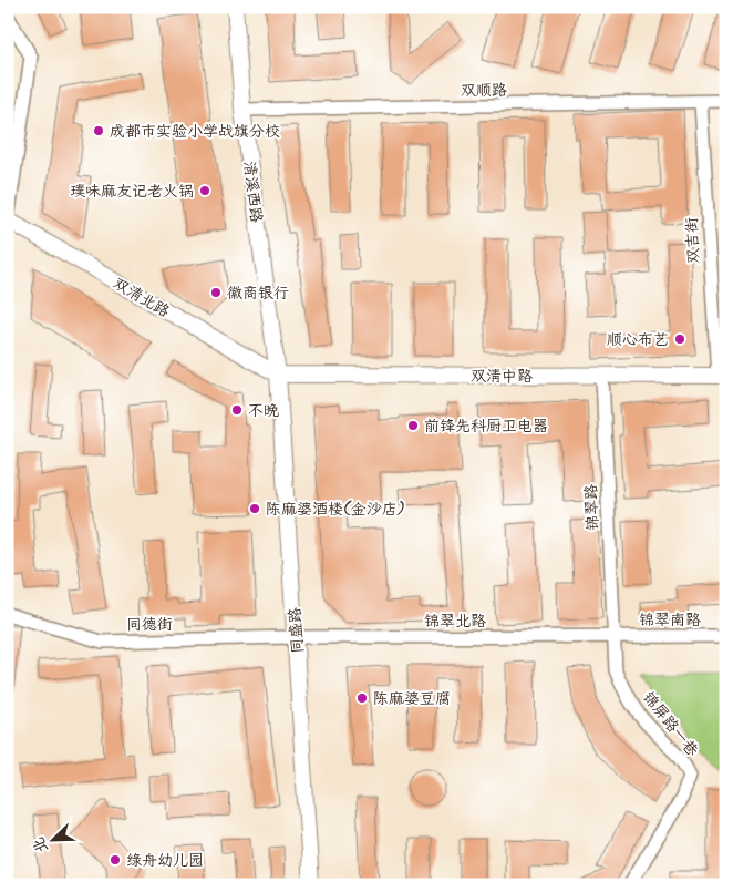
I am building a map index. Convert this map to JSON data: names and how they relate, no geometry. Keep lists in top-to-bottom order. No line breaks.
{"streets":{"street":["双顺路","清溪西路","双吉街","双清北路","双清中路","锦翠路","锦翠南路","锦翠北路","同德街","同盛路","锦屏路一巷"]},"crossings":[["双顺路","清溪西路"],["双顺路","双吉街"],["清溪西路","双清北路"],["清溪西路","双清中路"],["清溪西路","同盛路"],["双吉街","双清中路"],["双清北路","双清中路"],["双清北路","同盛路"],["双清中路","锦翠路"],["双清中路","同盛路"],["锦翠路","锦翠南路"],["锦翠路","锦翠北路"],["锦翠路","锦屏路一巷"],["锦翠南路","锦翠北路"],["锦翠南路","锦屏路一巷"],["锦翠北路","同德街"],["锦翠北路","同盛路"],["锦翠北路","锦屏路一巷"],["同德街","同盛路"]],"places":["成都市实验小学战旗分校","璞味麻友记老火锅","徽商银行","顺心布艺","不晚","前锋先科厨卫电器","陈麻婆酒楼(金沙店)","陈麻婆豆腐","绿舟幼儿园"],"north":"bottom left"}
